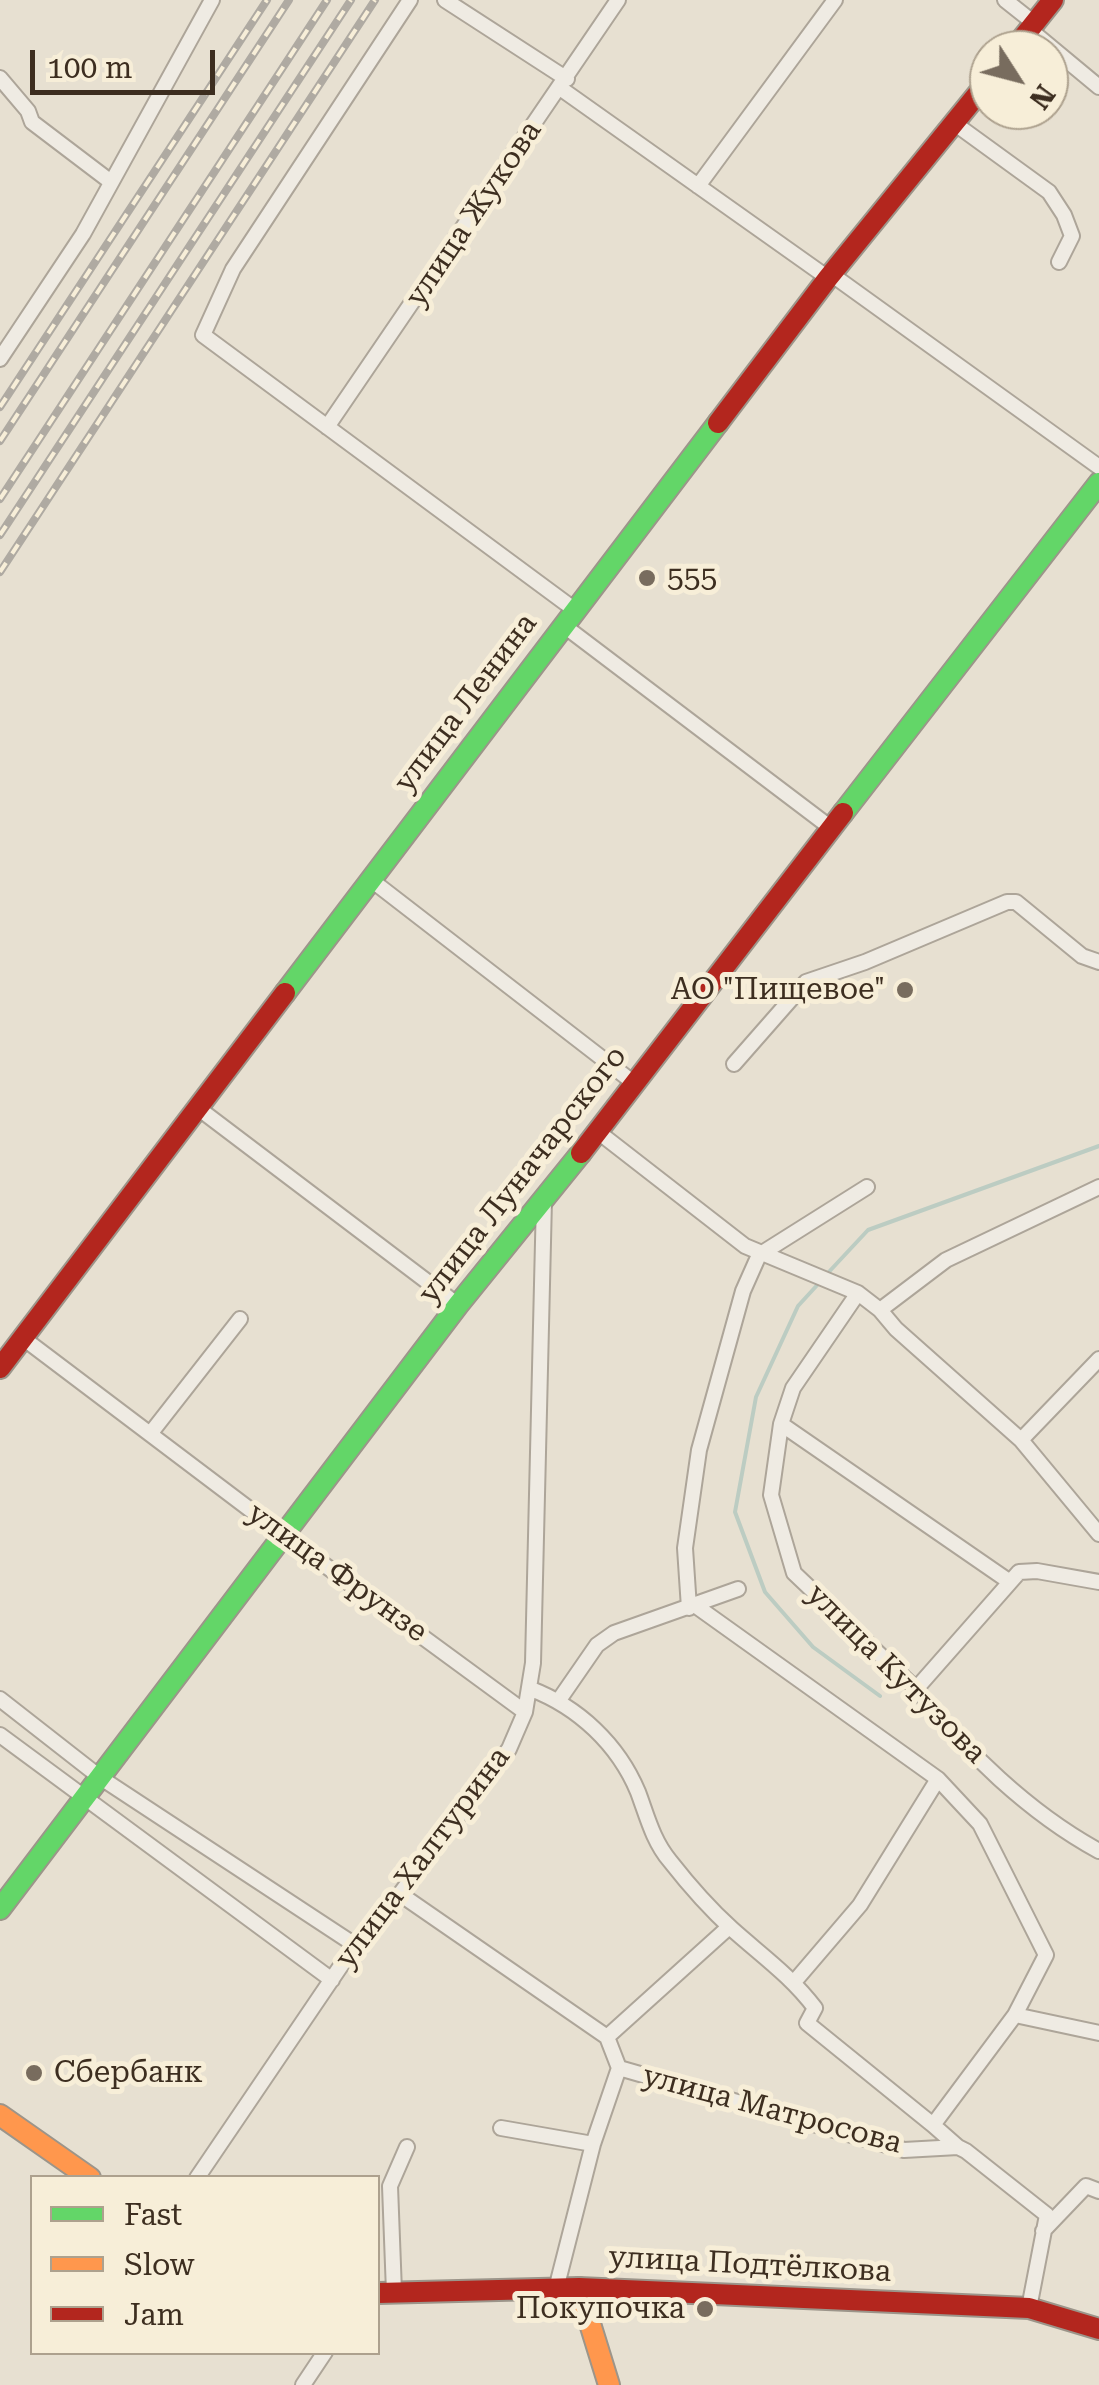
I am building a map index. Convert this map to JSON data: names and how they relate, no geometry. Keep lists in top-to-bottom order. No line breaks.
{"streets":{"main road":["улица Ленина","улица Луначарского","улица Подтёлкова"],"street":["улица Жукова","улица Фрунзе","улица Кутузова","улица Халтурина","улица Матросова"]},"crossings":[["улица Ленина","улица Фрунзе"],["улица Луначарского","улица Фрунзе"],["улица Луначарского","улица Халтурина"],["улица Фрунзе","улица Халтурина"]],"places":["555","АО \"Пищевое\"","Сбербанк","Покупочка"],"legend":["Fast","Slow","Jam"],"scale_bar":"100 m","north":"bottom right"}
